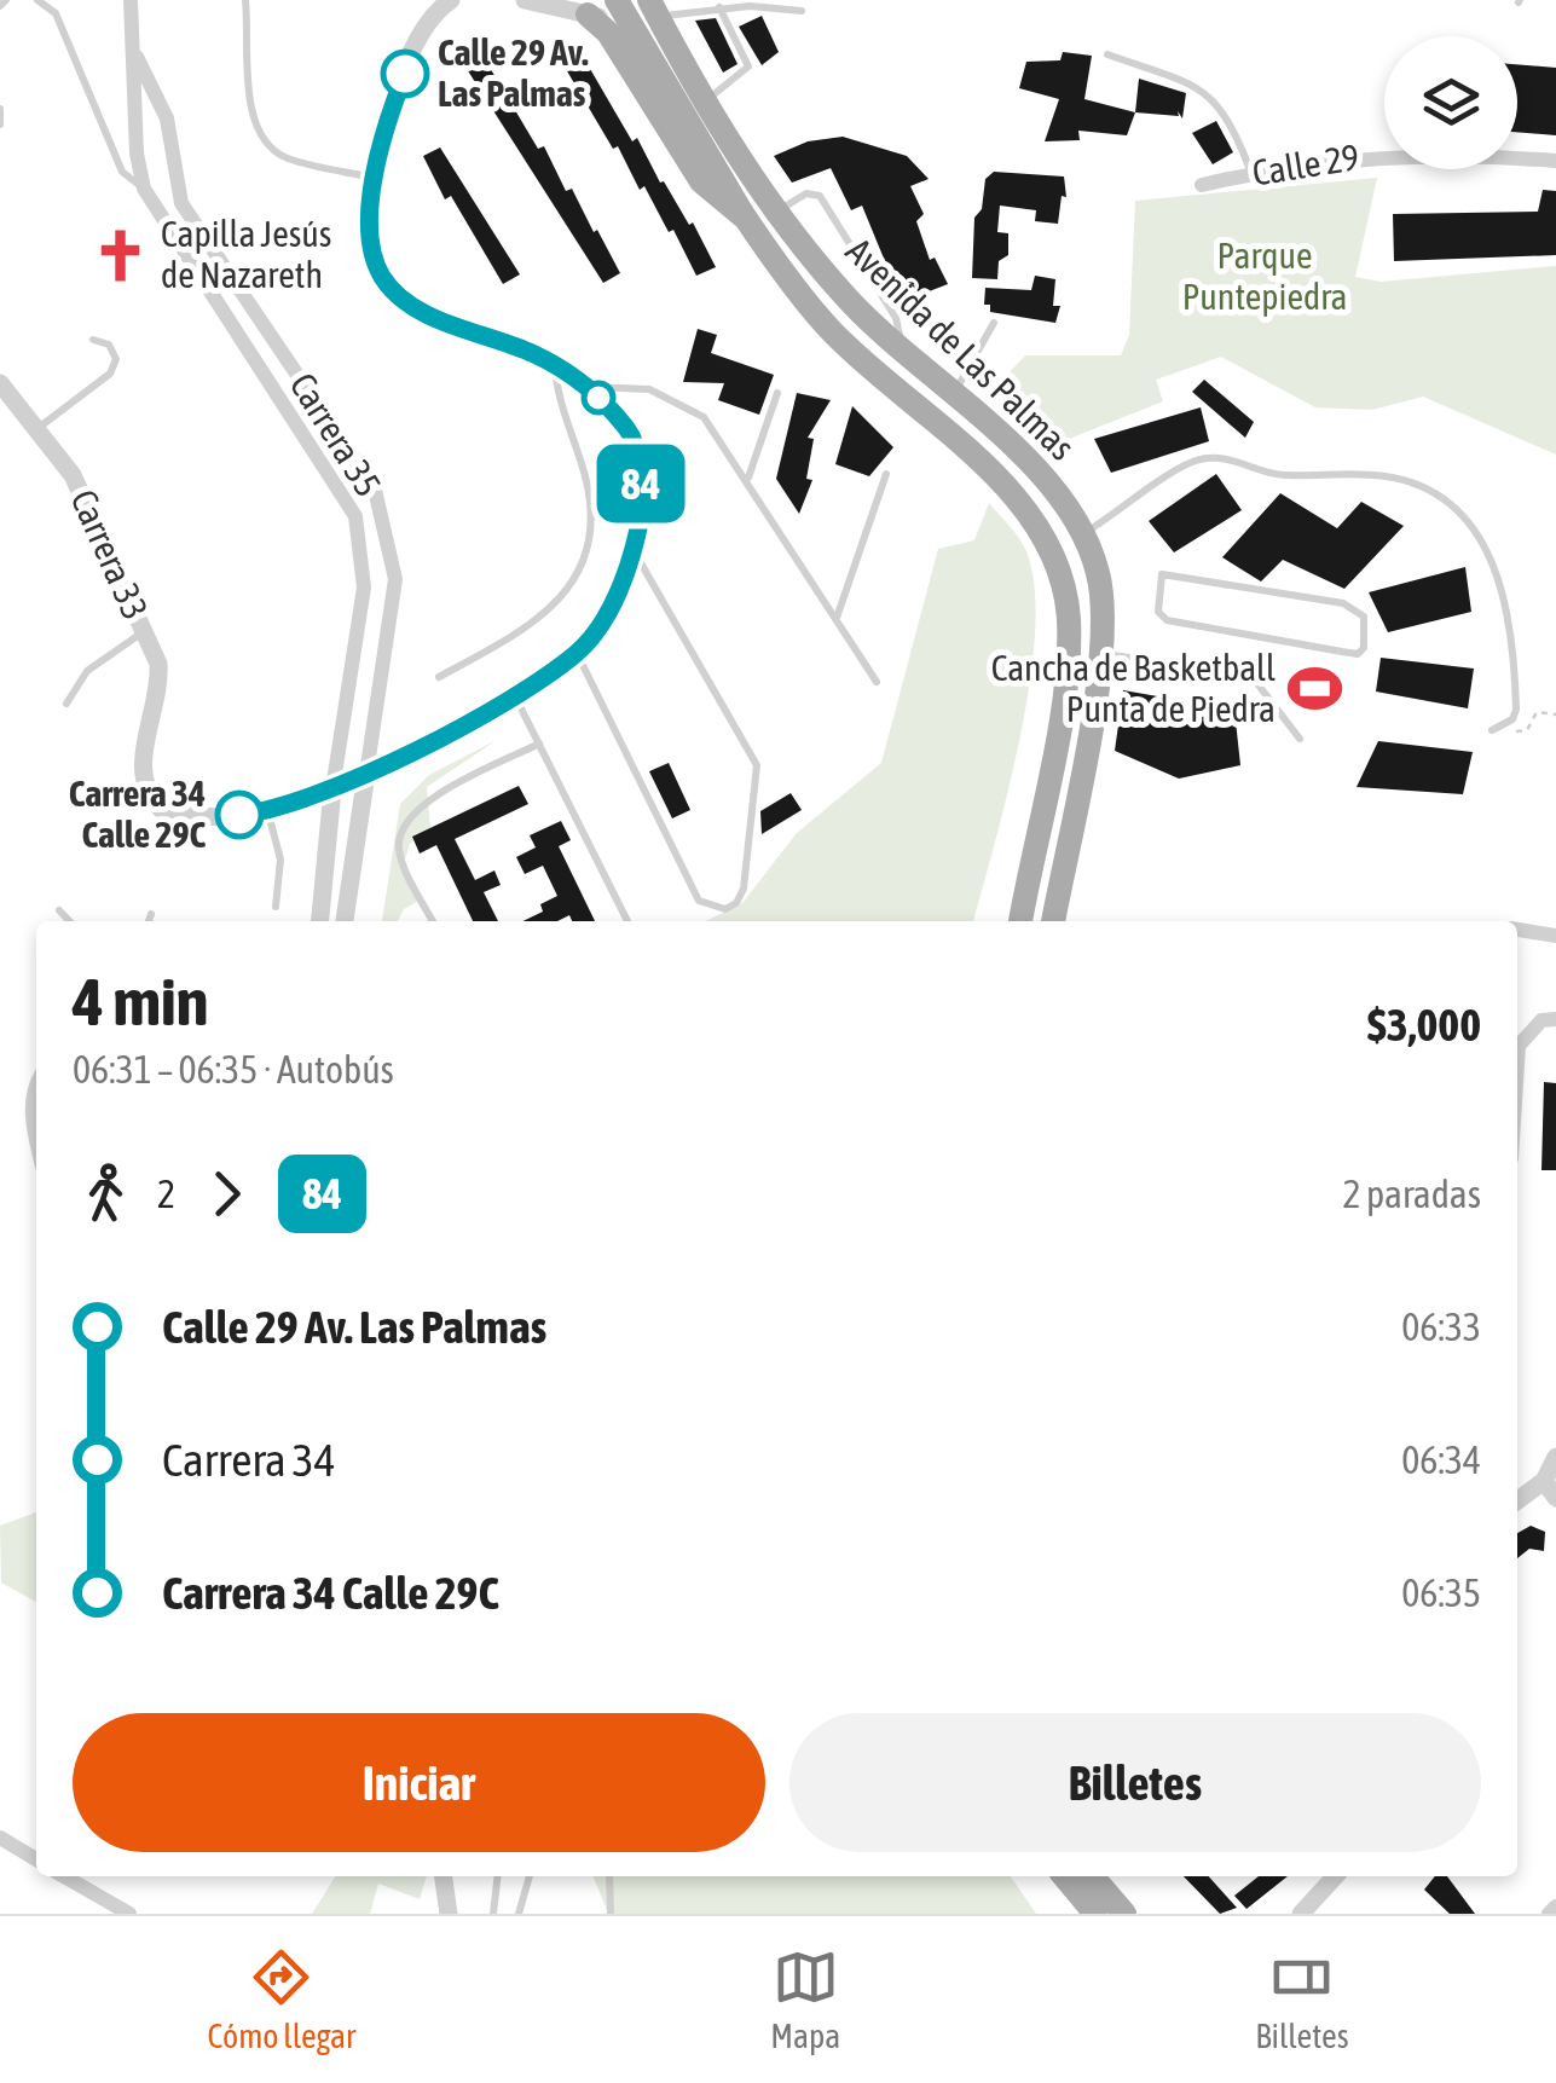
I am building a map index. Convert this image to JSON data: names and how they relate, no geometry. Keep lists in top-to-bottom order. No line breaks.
{"streets":{"main road":["Avenida de Las Palmas"],"street":["Calle 29","Carrera 35","Carrera 33"]},"parks":["Parque Puntepiedra"],"places":{"other":["Calle 29 Av. Las Palmas","Carrera 34 Calle 29C"],"church":["Capilla Jesús de Nazareth"],"sports":["Cancha de Basketball Punta de Piedra"]},"lines":["bus line 84"],"page":{"on_map":"84","heading":["4 min","06:31 – 06:35 · Autobús","$3,000"],"legs":["2","84","2 paradas"],"list":[{"name":"Calle 29 Av. Las Palmas","value":"06:33"},{"name":"Carrera 34","value":"06:34"},{"name":"Carrera 34 Calle 29C","value":"06:35"}],"buttons":["Iniciar","Billetes"],"tabs":["Cómo llegar","Mapa","Billetes"]}}
